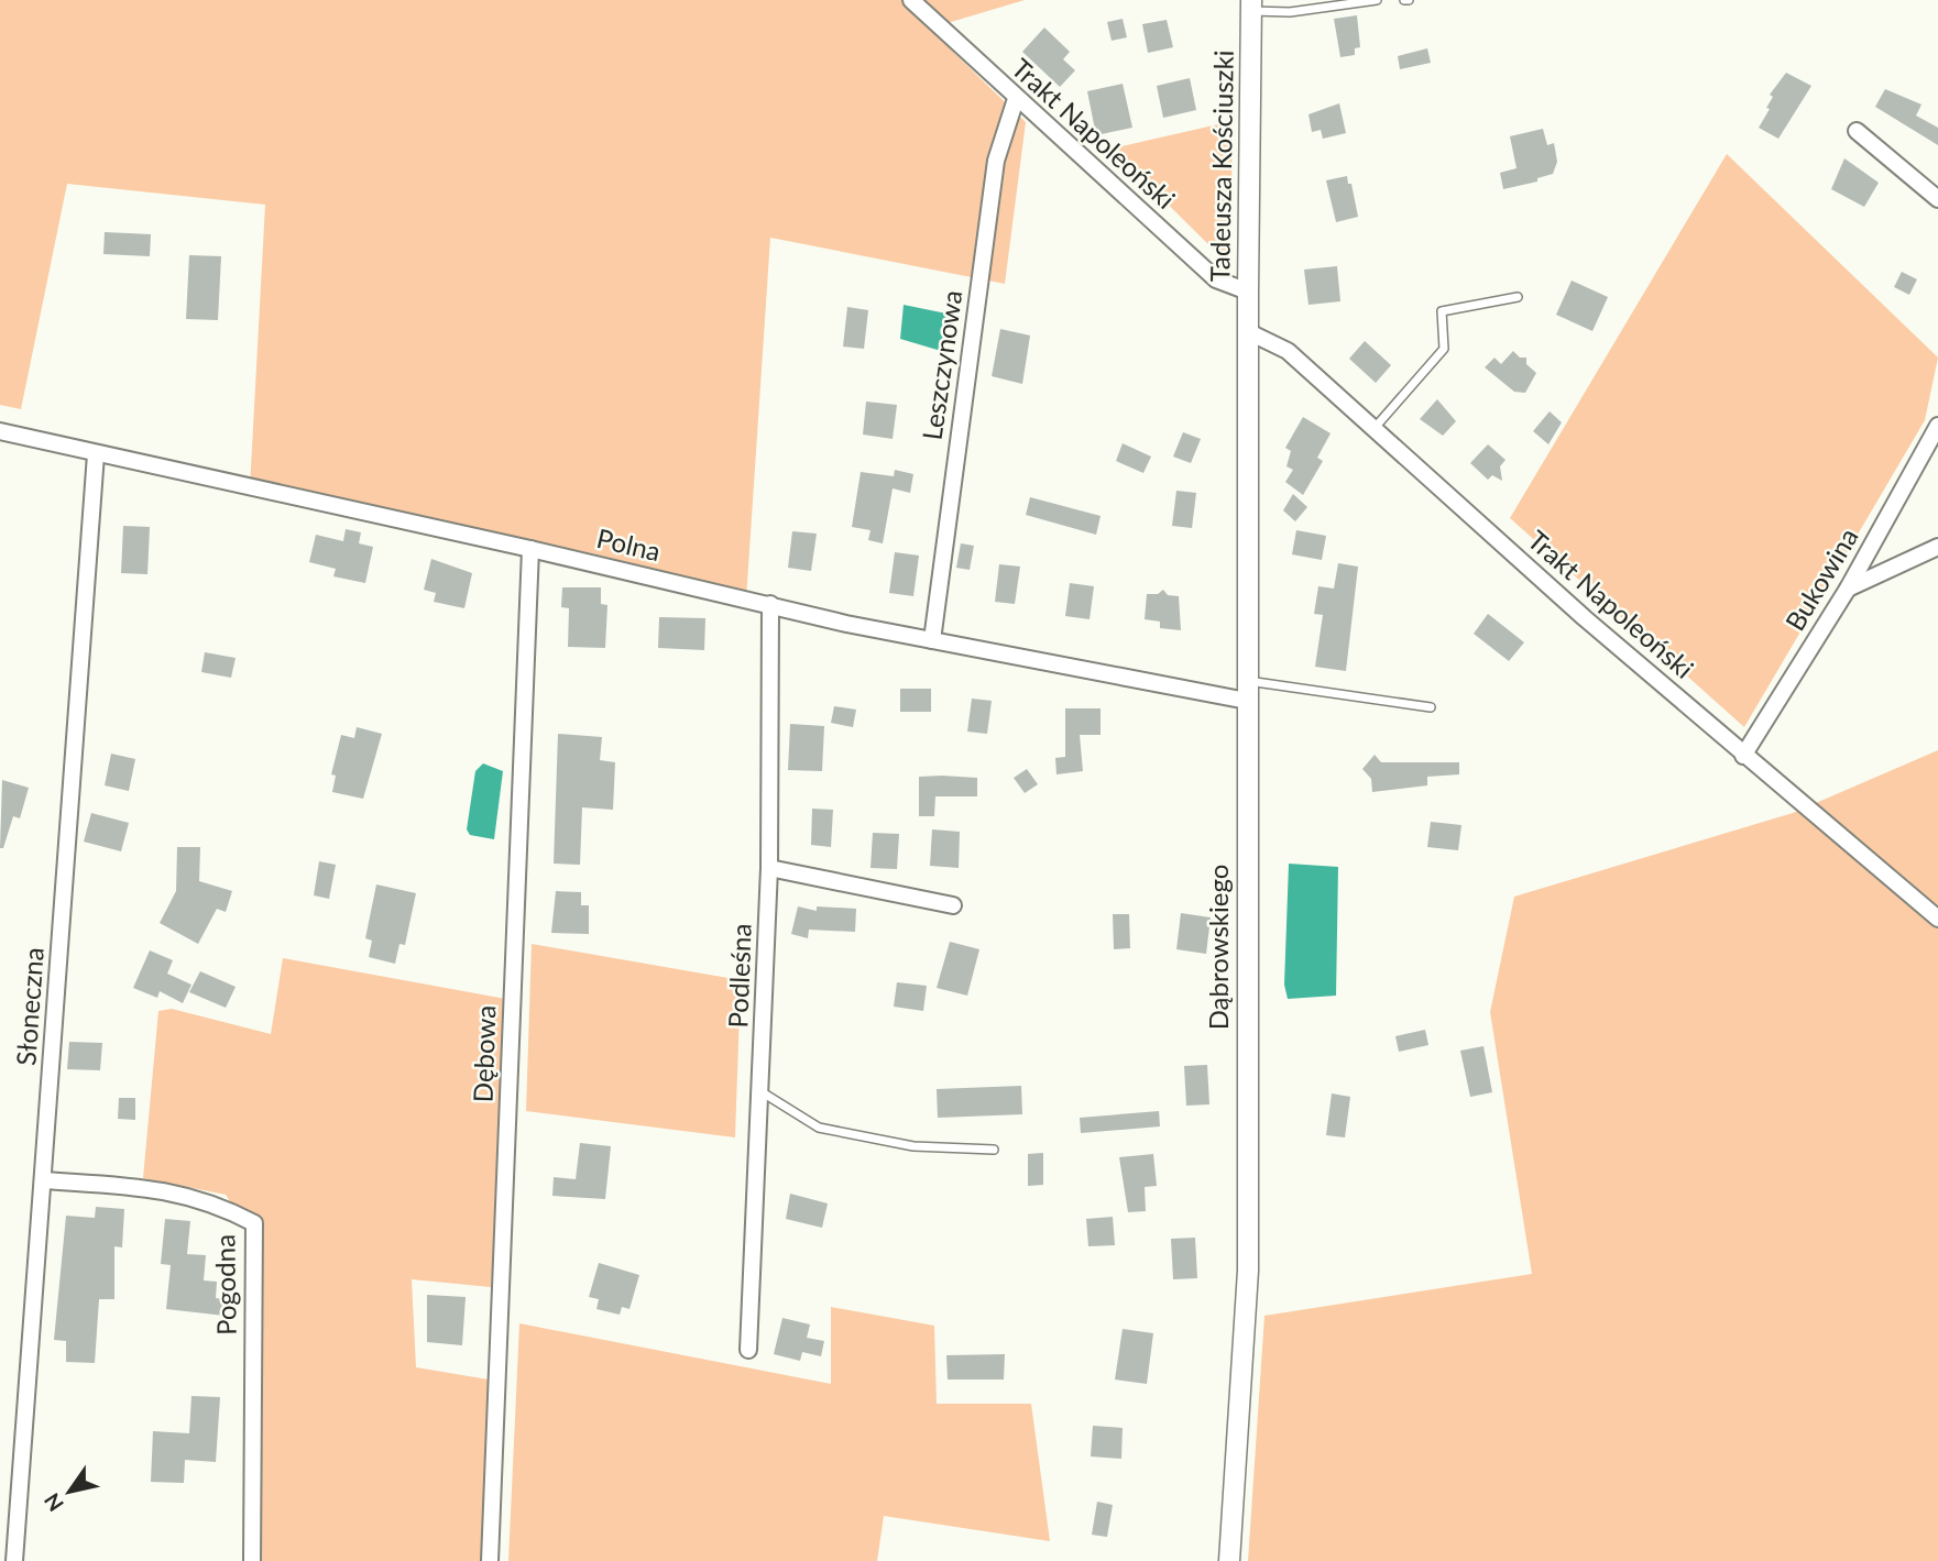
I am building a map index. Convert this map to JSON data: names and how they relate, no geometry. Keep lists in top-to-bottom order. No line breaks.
{"streets":{"street":["Trakt Napoleoński","Tadeusza Kościuszki","Leszczynowa","Polna","Bukowina","Dąbrowskiego","Podleśna","Słoneczna","Dębowa","Pogodna"]},"crossings":[["Trakt Napoleoński","Tadeusza Kościuszki"],["Trakt Napoleoński","Leszczynowa"],["Trakt Napoleoński","Bukowina"],["Trakt Napoleoński","Dąbrowskiego"],["Tadeusza Kościuszki","Dąbrowskiego"],["Leszczynowa","Polna"],["Polna","Dąbrowskiego"],["Polna","Podleśna"],["Polna","Słoneczna"],["Polna","Dębowa"],["Słoneczna","Pogodna"]],"north":"bottom left"}
